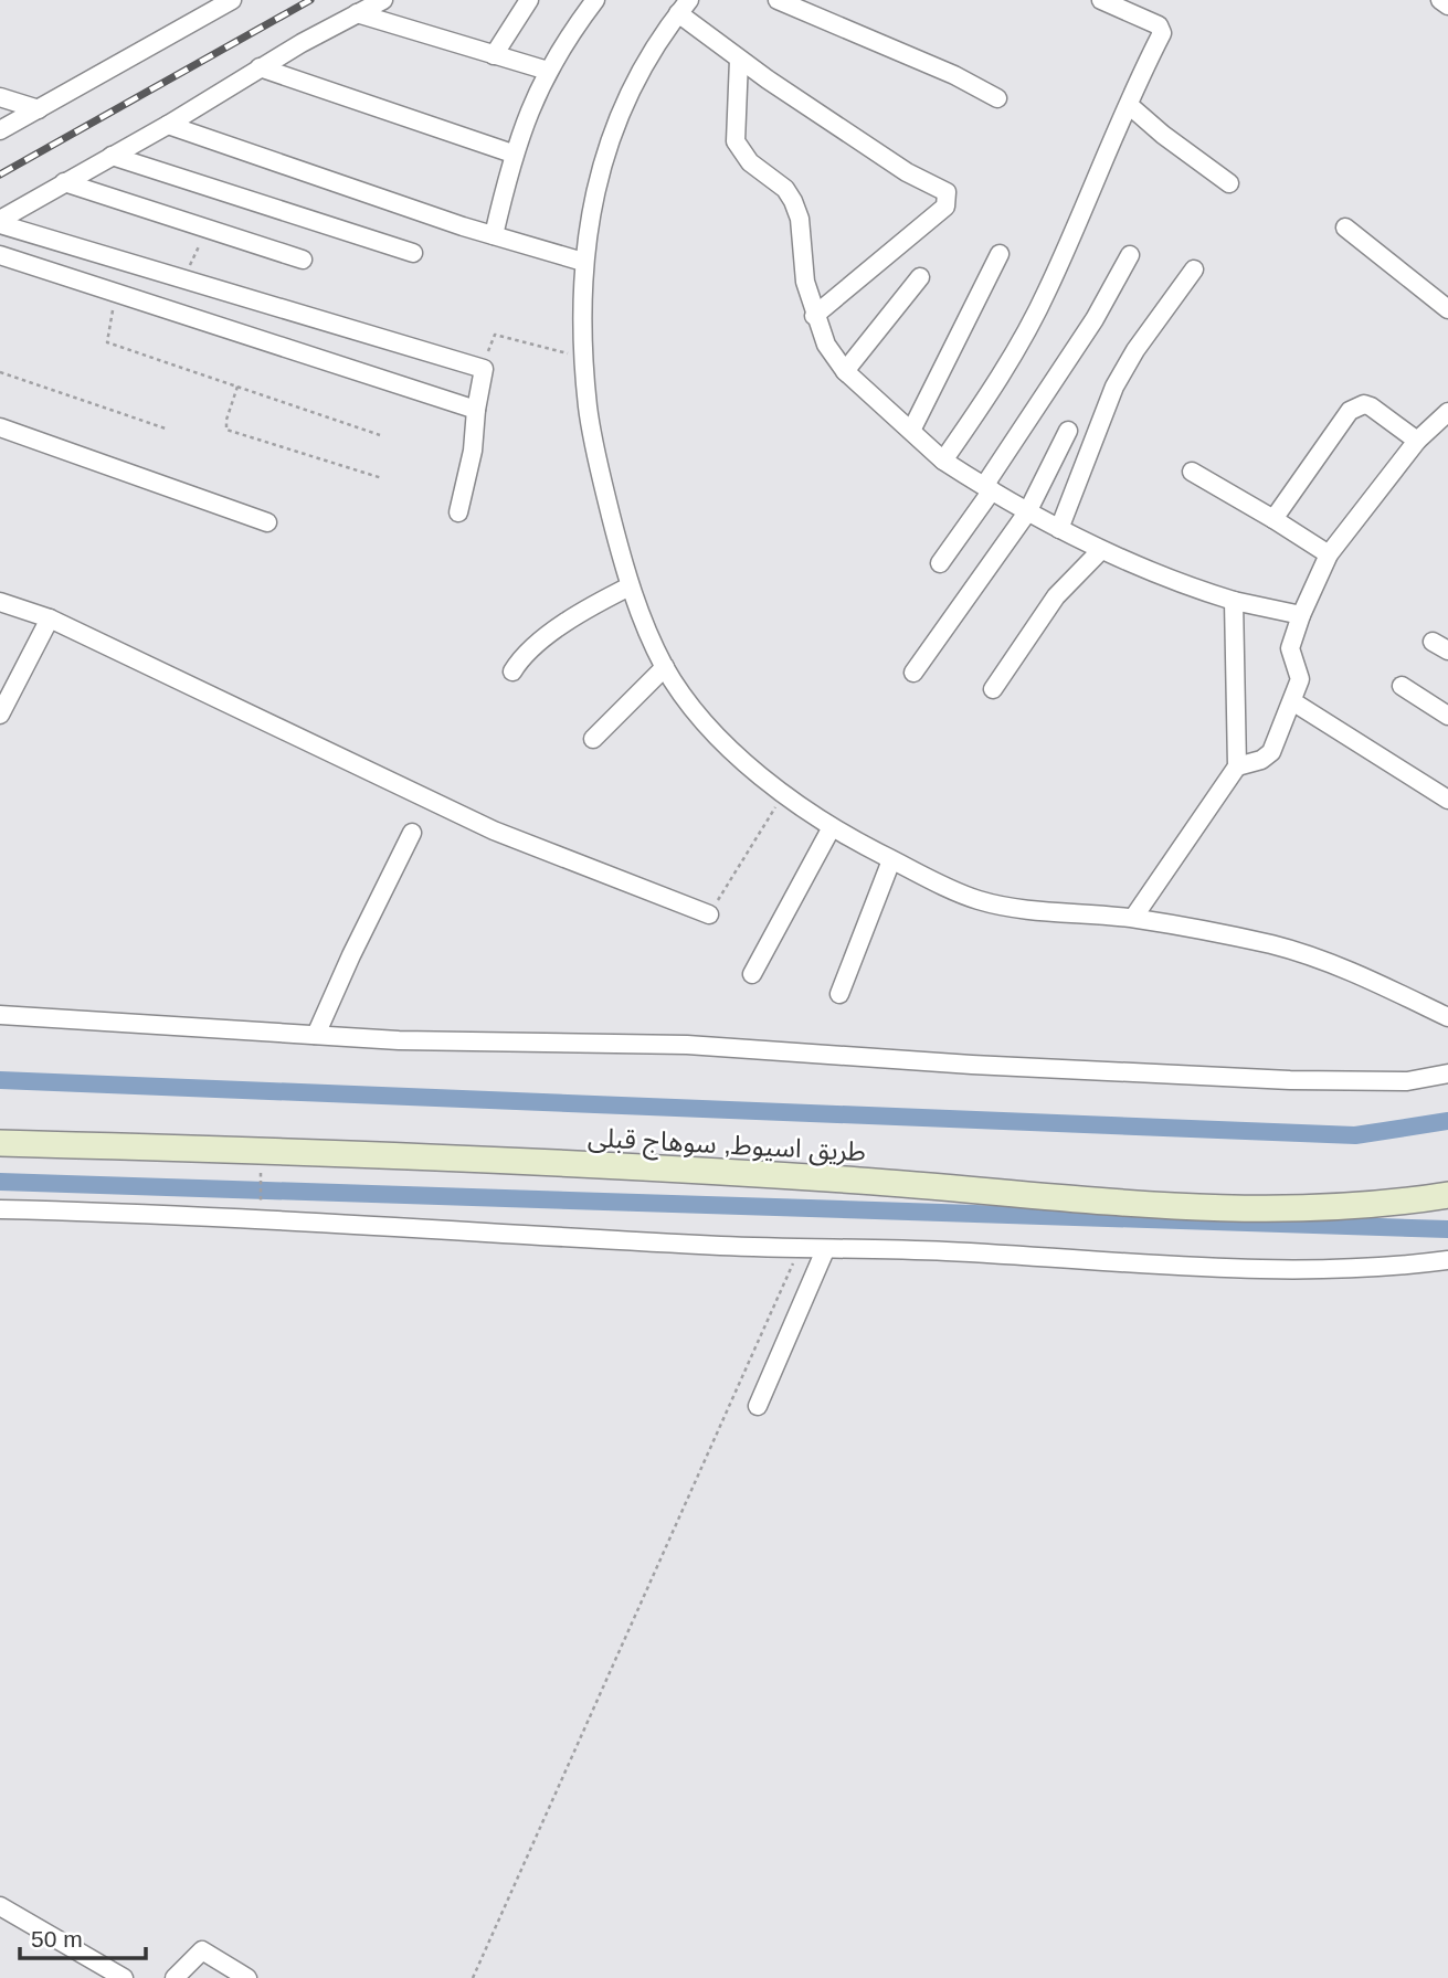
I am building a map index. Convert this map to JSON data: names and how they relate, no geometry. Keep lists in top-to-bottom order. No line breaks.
{"streets":{"main road":["طريق اسيوط, سوهاج قبلى"]},"scale_bar":"50 m"}
